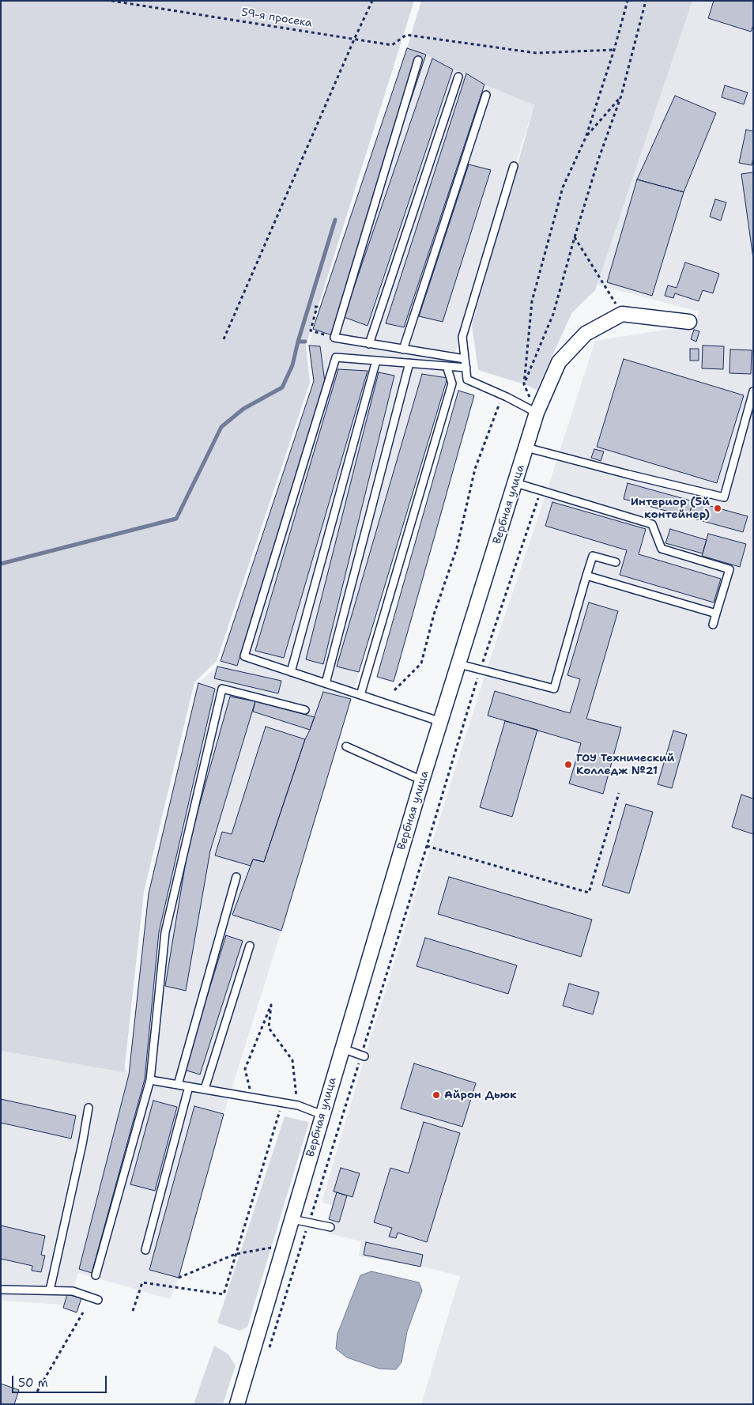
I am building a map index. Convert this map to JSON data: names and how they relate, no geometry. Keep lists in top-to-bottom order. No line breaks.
{"streets":{"street":["Вербная улица"],"path":["59-я просека"]},"places":["Интериор (5й контейнер)","ГОУ Технический Колледж №21","Айрон Дьюк"],"scale_bar":"50 m"}
